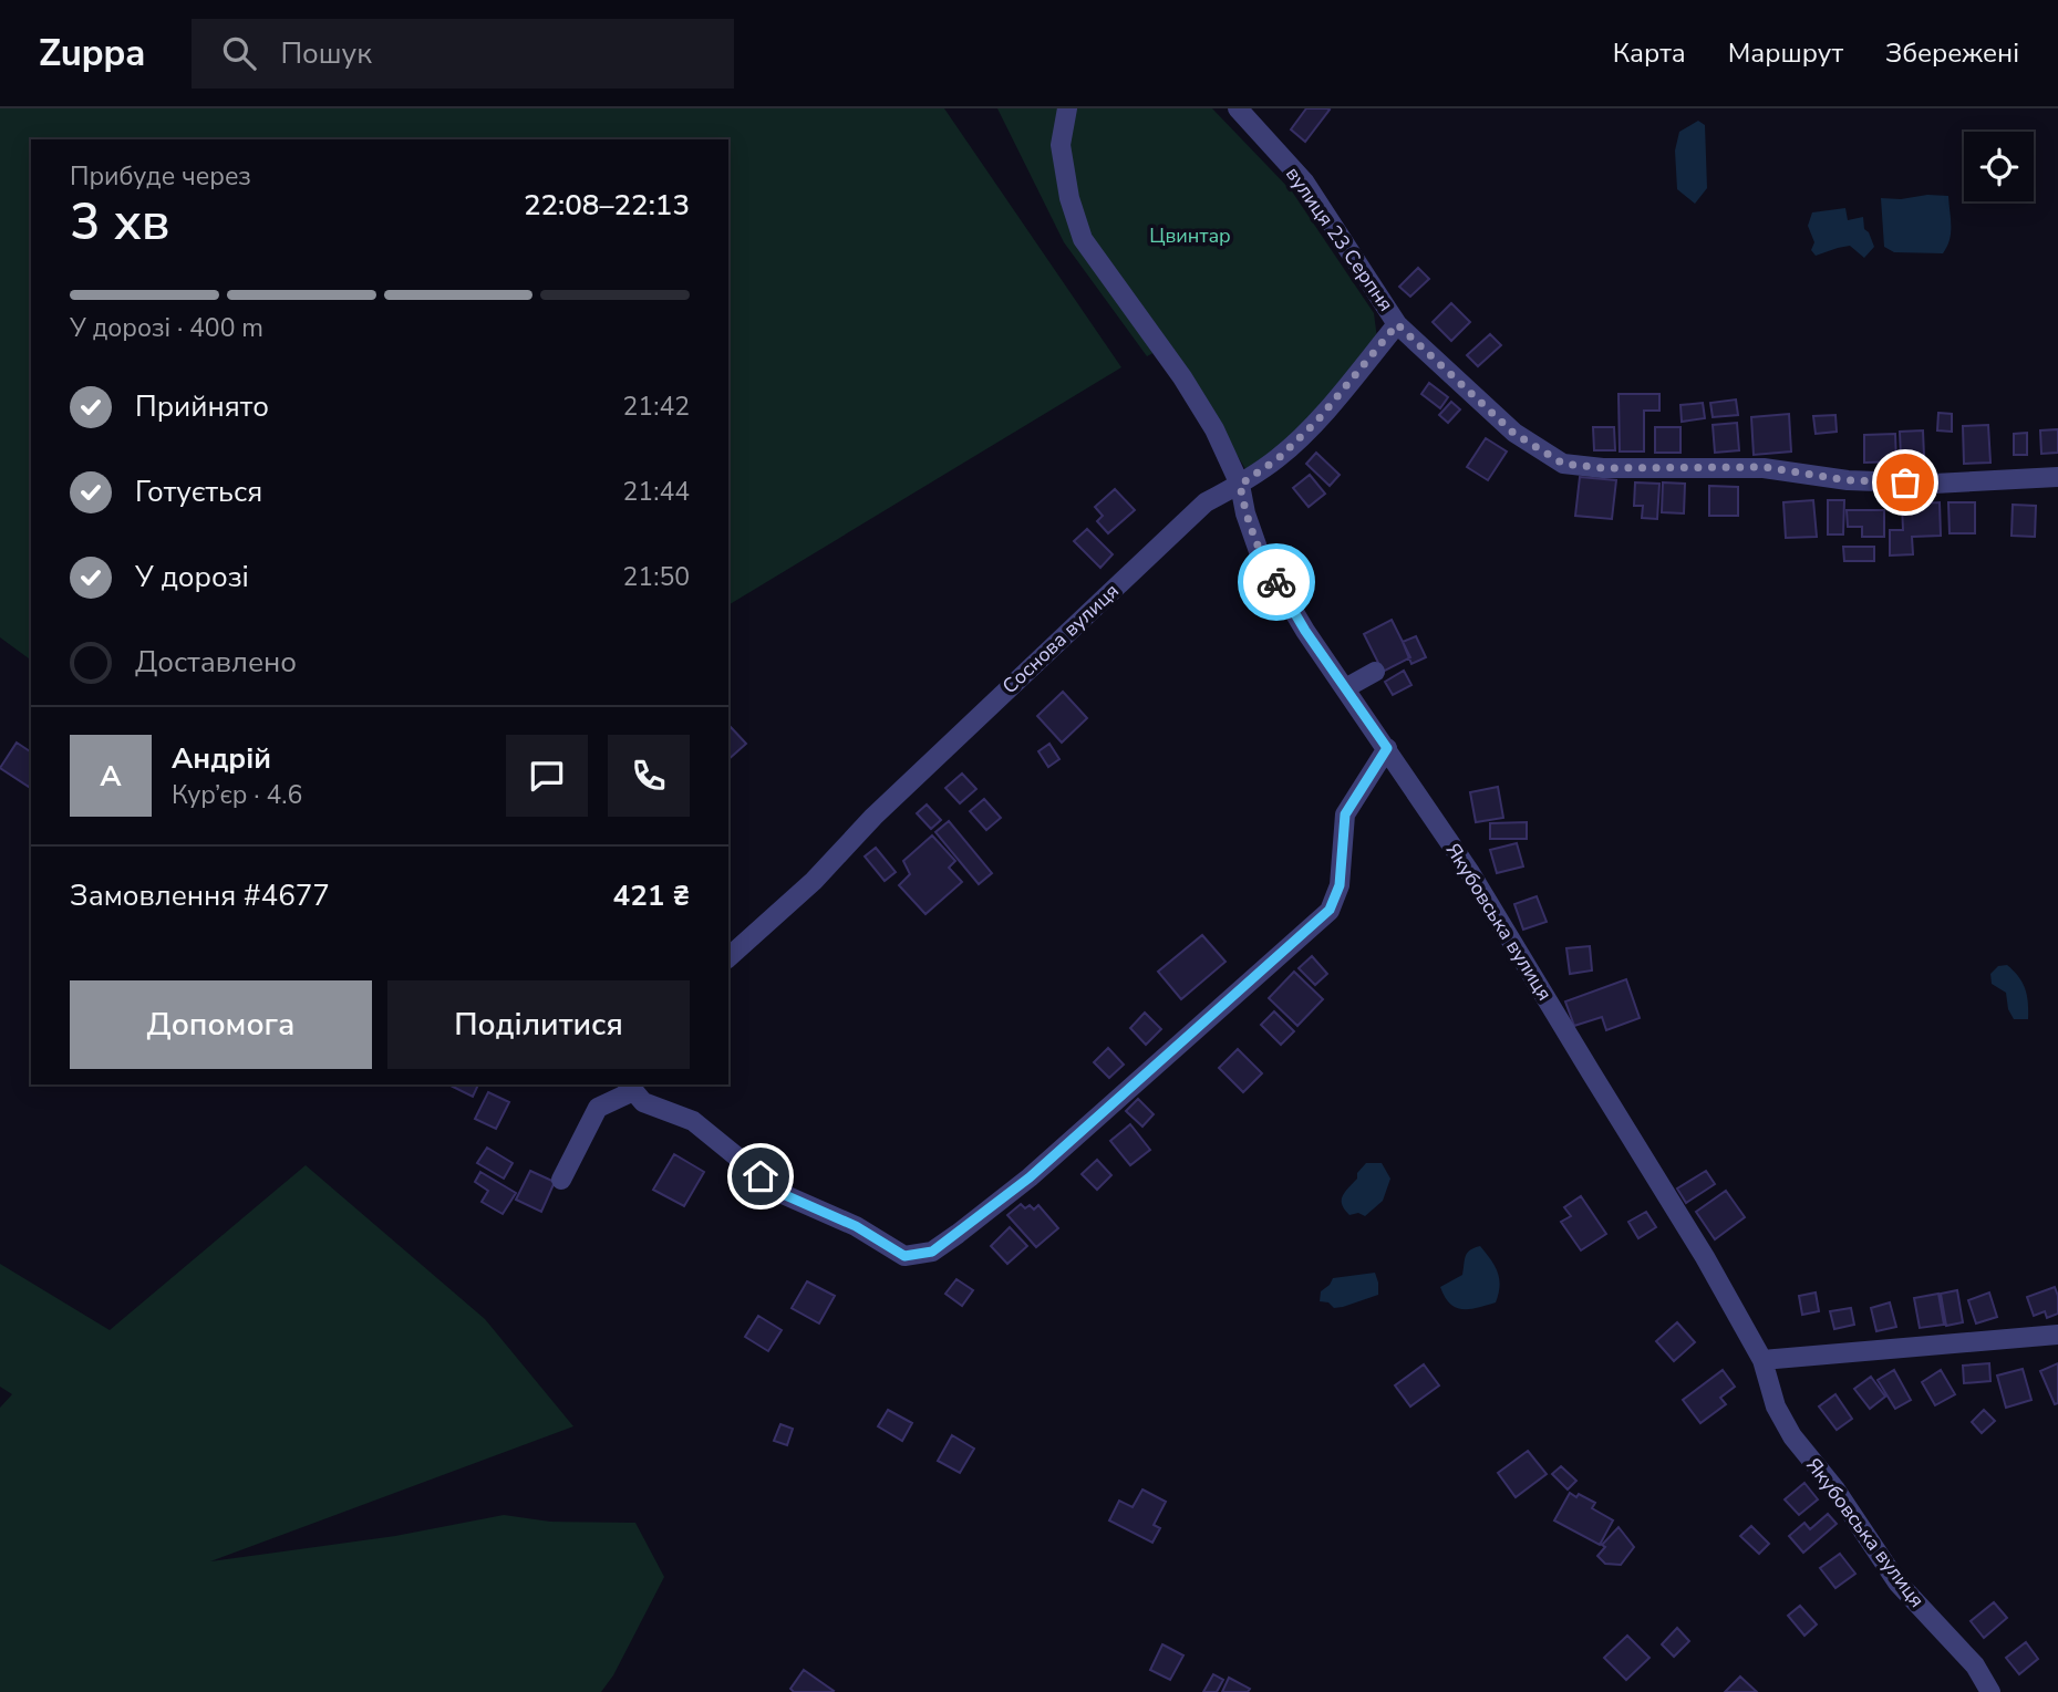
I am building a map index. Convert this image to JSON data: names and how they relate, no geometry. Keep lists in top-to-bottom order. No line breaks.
{"streets":{"street":["вулиця 23 Серпня","Соснова вулиця","Якубовська вулиця"]},"crossings":[["вулиця 23 Серпня","Соснова вулиця"],["Соснова вулиця","Якубовська вулиця"]],"parks":["Цвинтар"],"page":{"header":"Zuppa","search":"Пошук","nav":["Карта","Маршрут","Збережені"],"heading":["3 хв","Прибуде через","22:08–22:13"],"panel":["Андрій","Кур’єр · 4.6","Замовлення #4677","421 ₴"],"bar":"У дорозі · 400 m","list":[["Прийнято","21:42"],["Готується","21:44"],["У дорозі","21:50"],"Доставлено"],"round":"А","buttons":["Допомога","Поділитися"]}}
